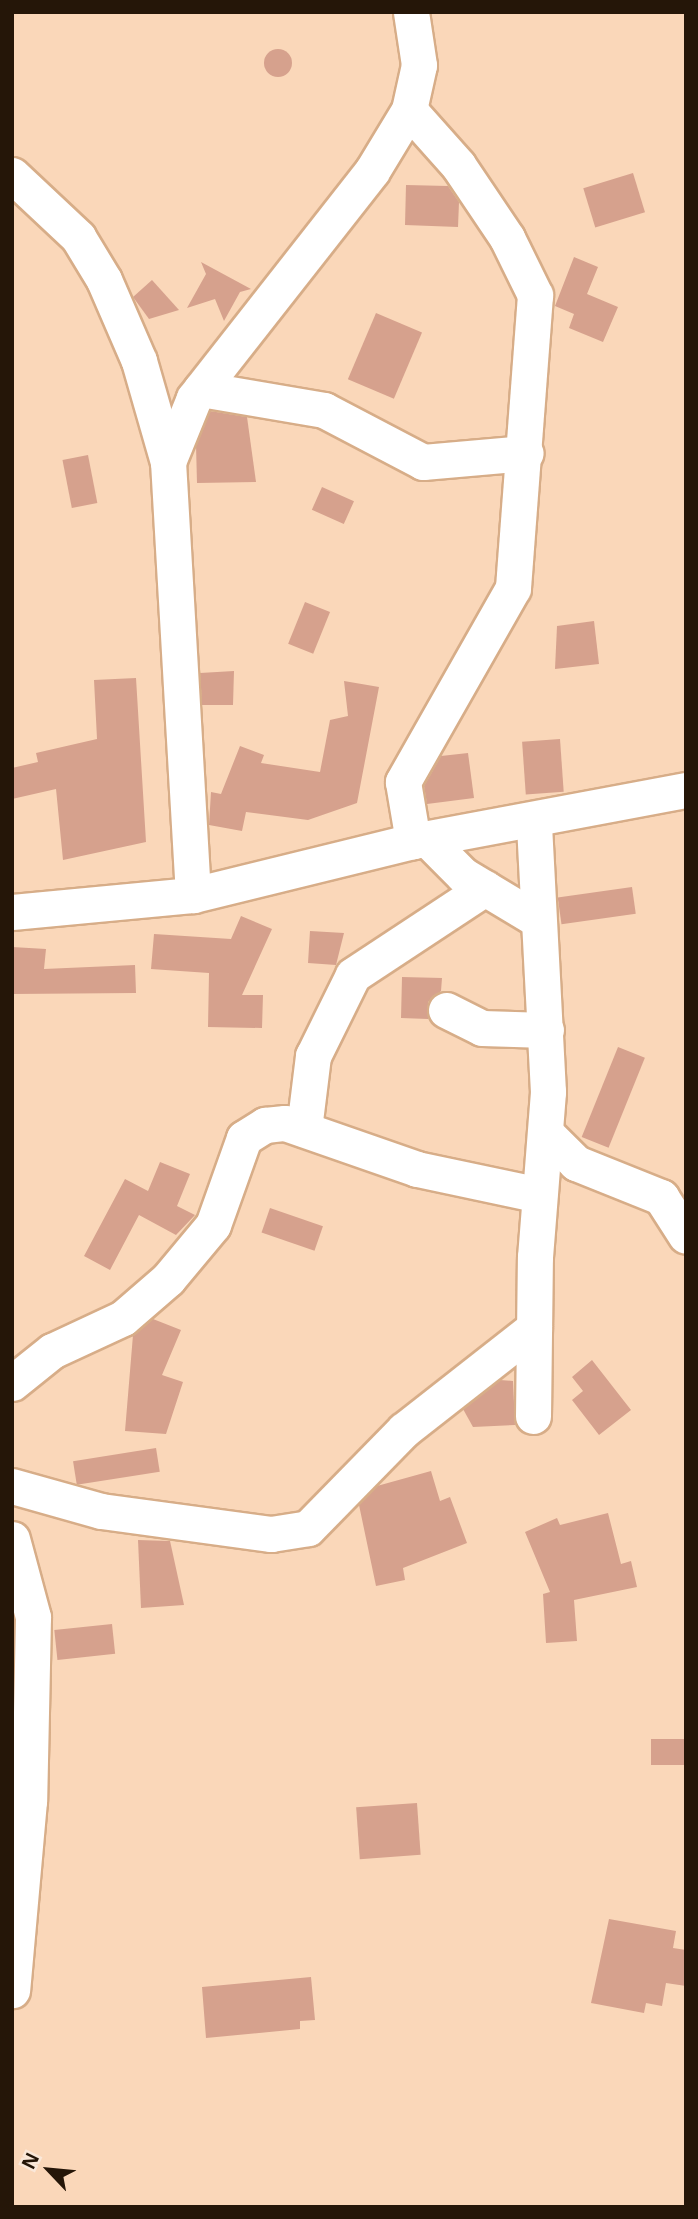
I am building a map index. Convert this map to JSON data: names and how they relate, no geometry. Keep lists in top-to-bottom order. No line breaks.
{"north":"top left"}
